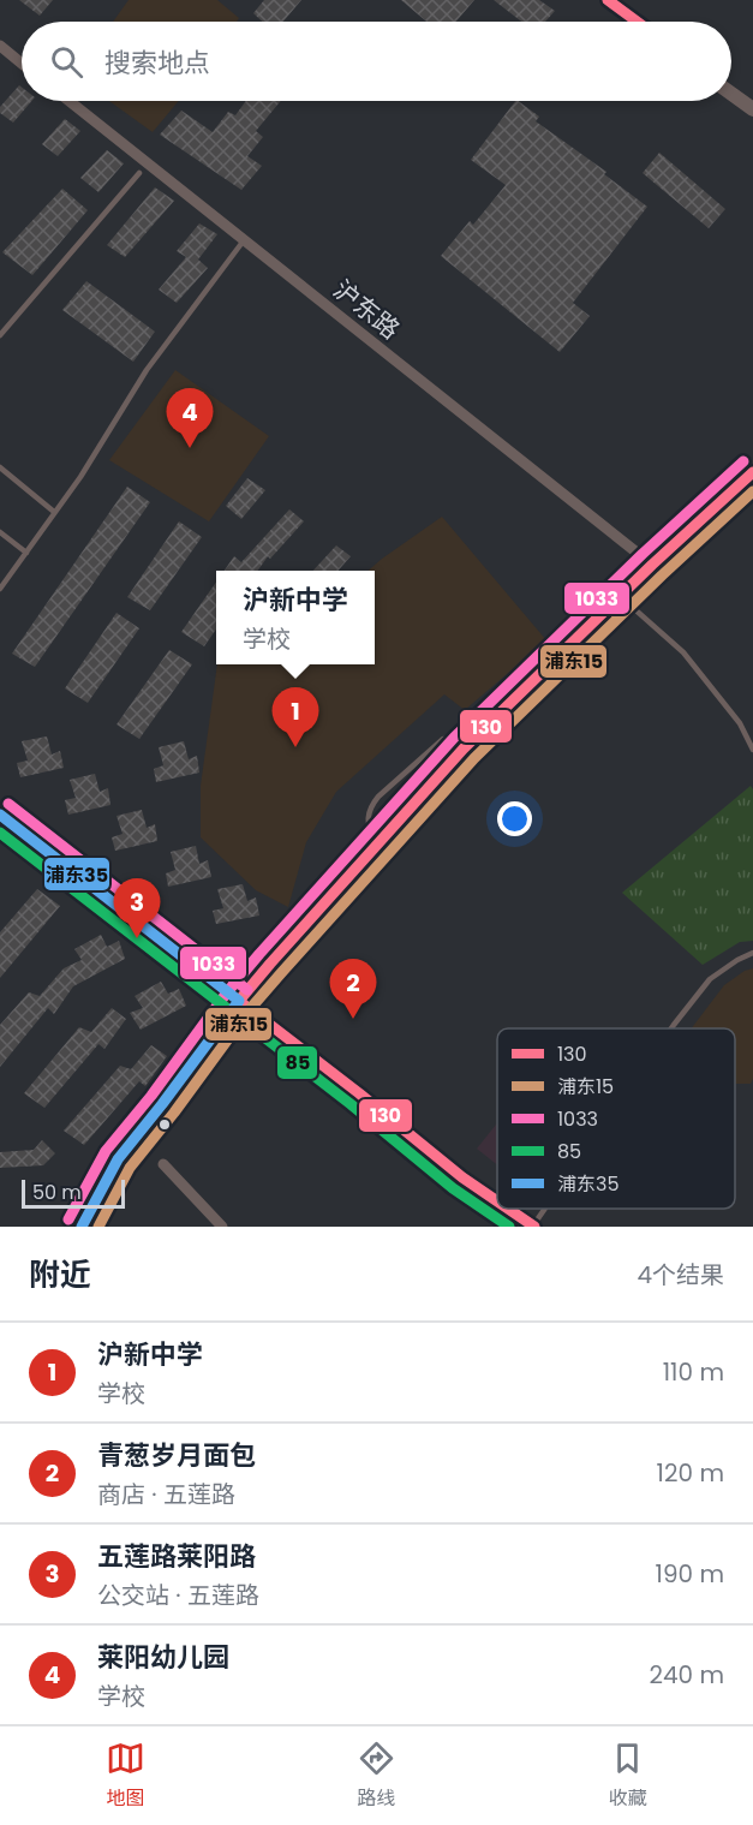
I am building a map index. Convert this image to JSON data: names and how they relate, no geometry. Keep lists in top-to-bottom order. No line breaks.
{"streets":{"street":["沪东路"]},"lines":["transit line 130","transit line 1033","transit line 浦东15","transit line 浦东35","transit line 85"],"legend":["130","浦东15","1033","85","浦东35"],"scale_bar":"50 m","page":{"search":"搜索地点","pins":["4","1","3","2"],"popup":["沪新中学","学校"],"scale":"50 m","heading":["附近","4个结果"],"list":[{"mark":"1","name":"沪新中学","note":"学校","value":"110 m"},{"mark":"2","name":"青葱岁月面包","note":"商店 · 五莲路","value":"120 m"},{"mark":"3","name":"五莲路莱阳路","note":"公交站 · 五莲路","value":"190 m"},{"mark":"4","name":"莱阳幼儿园","note":"学校","value":"240 m"}],"nav":["地图","路线","收藏"]}}
